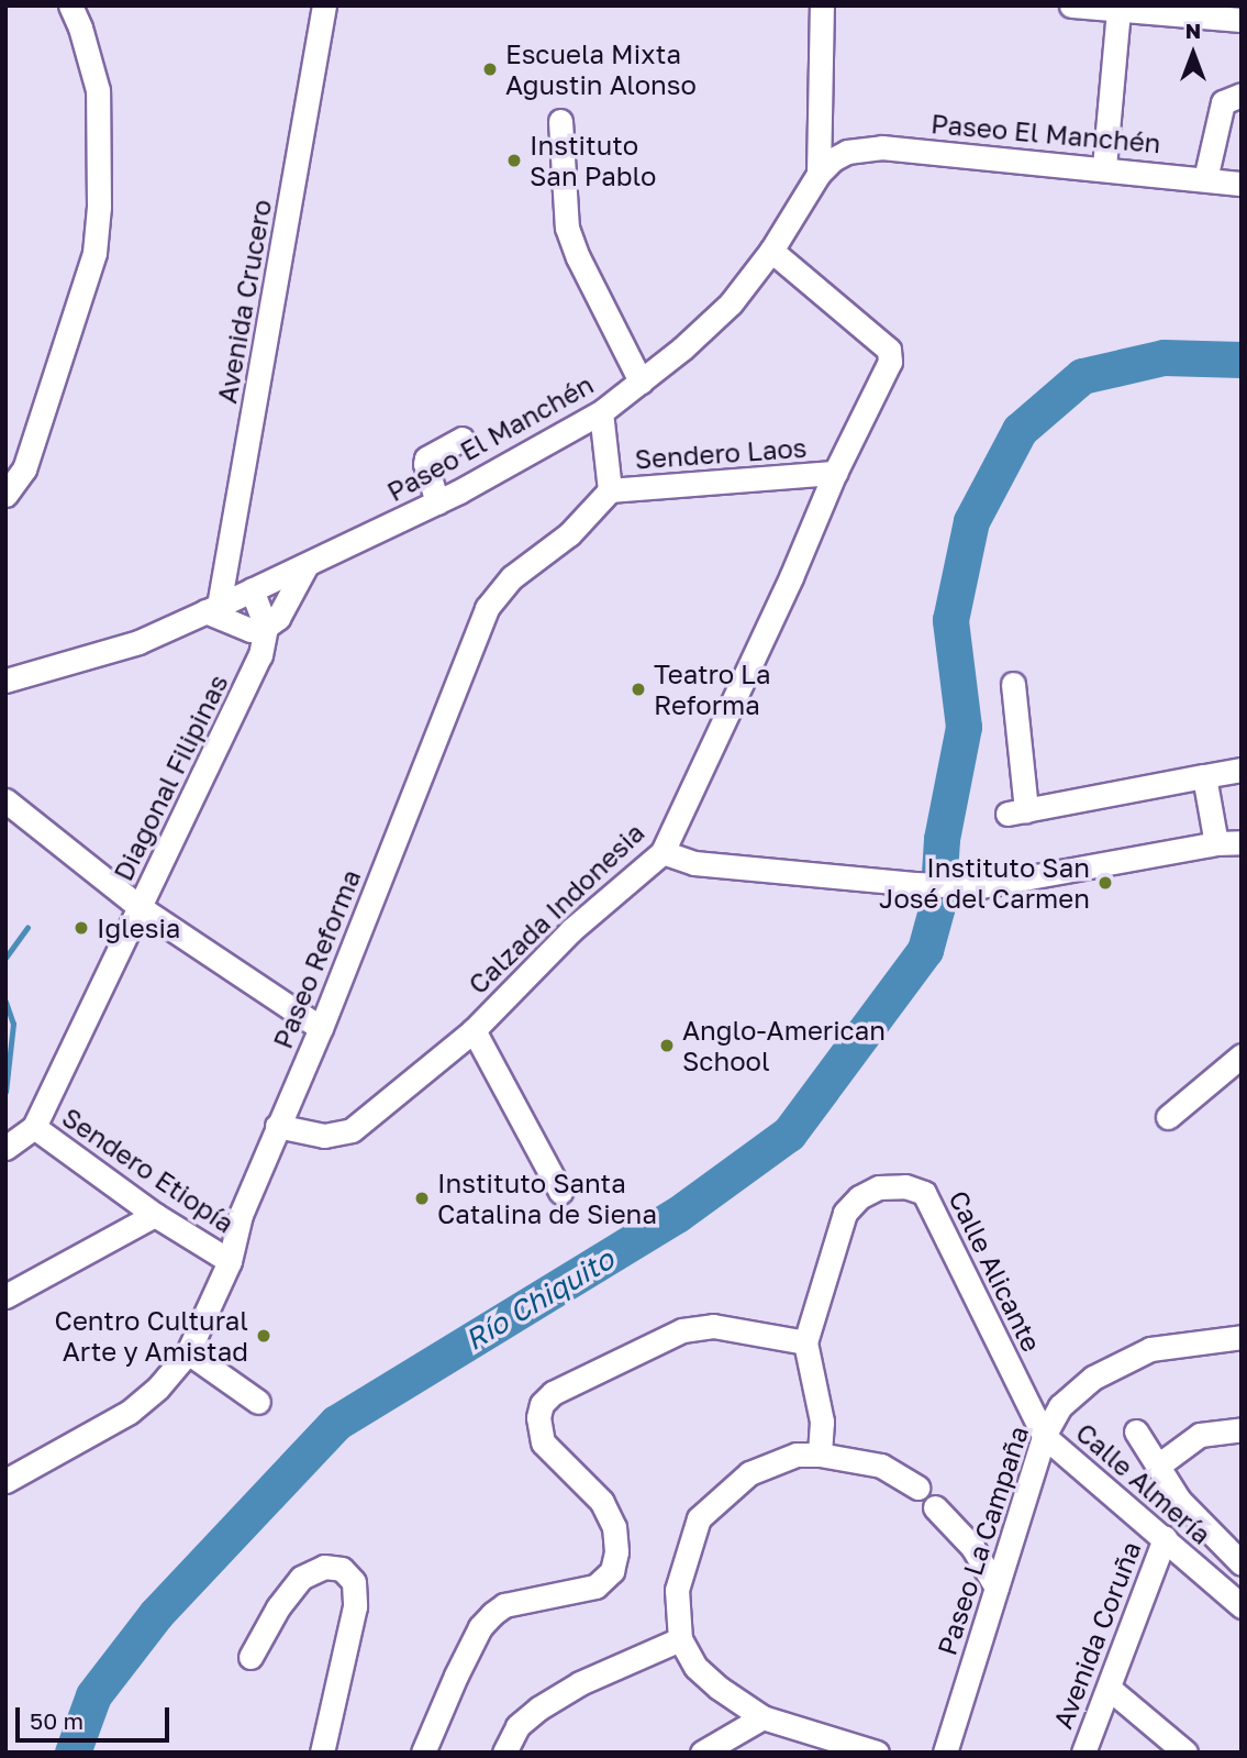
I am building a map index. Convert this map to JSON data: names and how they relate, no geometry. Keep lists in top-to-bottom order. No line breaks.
{"streets":{"street":["Paseo El Manchén","Avenida Crucero","Sendero Laos","Diagonal Filipinas","Calzada Indonesia","Paseo Reforma","Sendero Etiopía","Calle Alicante","Calle Almería","Paseo La Campaña","Avenida Coruña"]},"crossings":[["Paseo El Manchén","Avenida Crucero"],["Paseo El Manchén","Diagonal Filipinas"],["Paseo El Manchén","Calzada Indonesia"],["Sendero Laos","Calzada Indonesia"],["Sendero Laos","Paseo Reforma"],["Diagonal Filipinas","Sendero Etiopía"],["Calzada Indonesia","Paseo Reforma"],["Paseo Reforma","Sendero Etiopía"],["Calle Alicante","Calle Almería"],["Calle Alicante","Paseo La Campaña"],["Calle Almería","Paseo La Campaña"],["Calle Almería","Avenida Coruña"]],"water":["Río Chiquito"],"places":["Escuela Mixta Agustin Alonso","Instituto San Pablo","Teatro La Reforma","Instituto San José del Carmen","Iglesia","Anglo-American School","Instituto Santa Catalina de Siena","Centro Cultural Arte y Amistad"],"scale_bar":"50 m","north":"top"}
